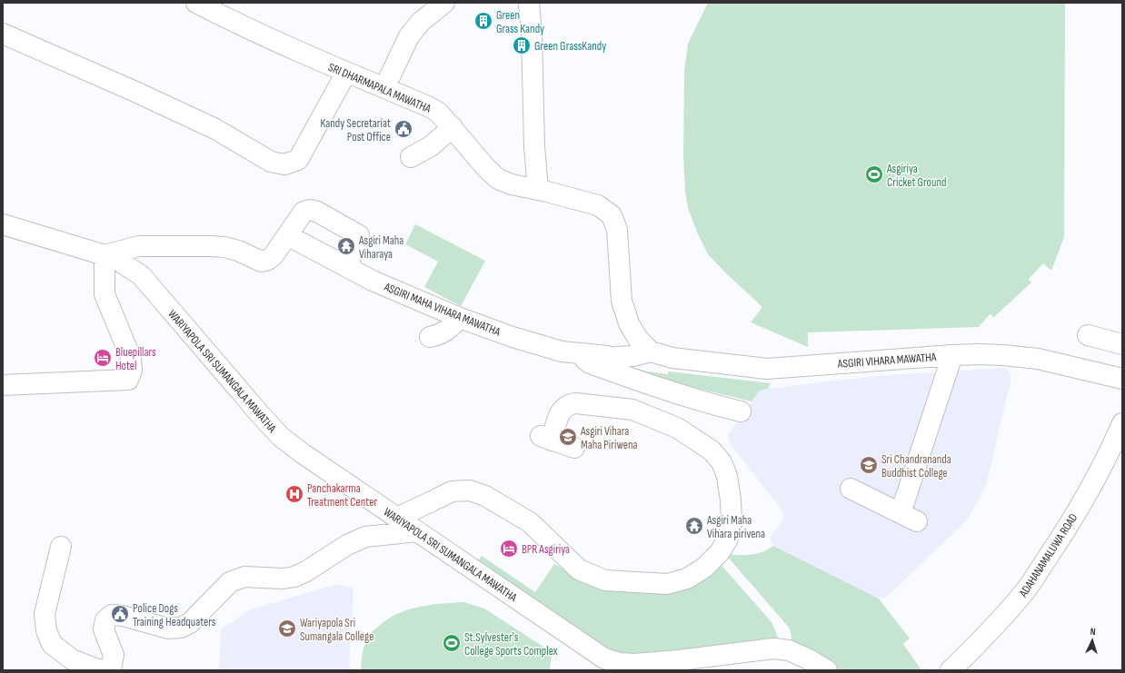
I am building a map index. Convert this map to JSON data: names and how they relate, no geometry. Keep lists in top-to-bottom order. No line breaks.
{"streets":{"street":["SRI DHARMAPALA MAWATHA","ASGIRI MAHA VIHARA MAWATHA","ASGIRI VIHARA MAWATHA","WARIYAPOLA SRI SUMANGALA MAWATHA","ADAHANAMALUWA ROAD"]},"crossings":[["SRI DHARMAPALA MAWATHA","ASGIRI MAHA VIHARA MAWATHA"],["SRI DHARMAPALA MAWATHA","ASGIRI VIHARA MAWATHA"],["ASGIRI MAHA VIHARA MAWATHA","ASGIRI VIHARA MAWATHA"]],"places":{"building":["Green Grass Kandy","Green GrassKandy"],"public building":["Kandy Secretariat Post Office","Police Dogs Training Headquaters"],"sports":["Asgiriya Cricket Ground","St.Sylvester's College Sports Complex"],"temple":["Asgiri Maha Viharaya","Asgiri Maha Vihara pirivena"],"hotel":["Bluepillars Hotel","BPR Asgiriya"],"school or university":["Asgiri Vihara Maha Piriwena","Sri Chandrananda Buddhist College","Wariyapola Sri Sumangala College"],"hospital":["Panchakarma Treatment Center"]},"north":"top"}
